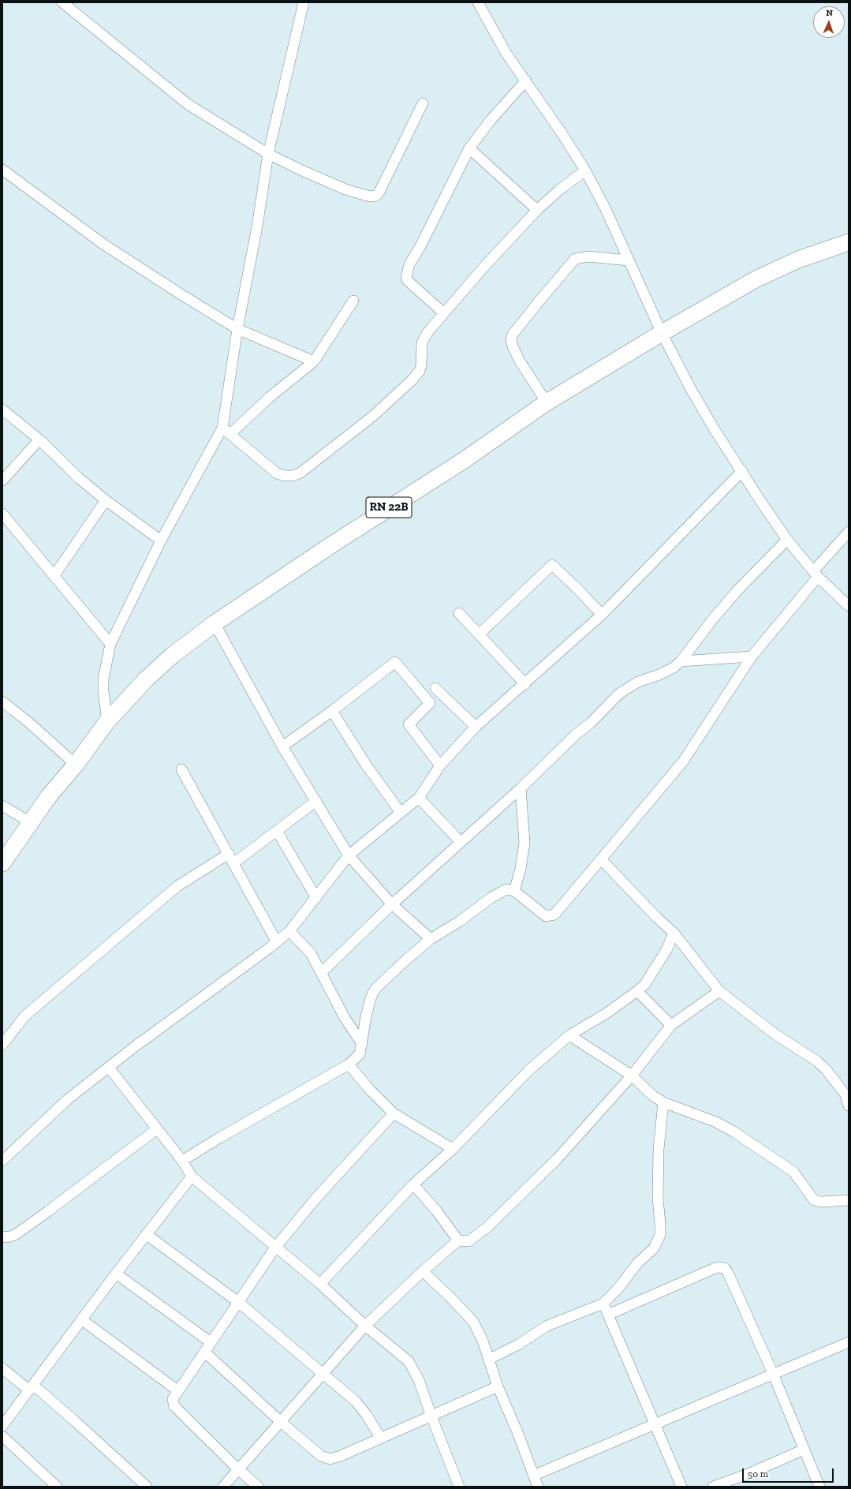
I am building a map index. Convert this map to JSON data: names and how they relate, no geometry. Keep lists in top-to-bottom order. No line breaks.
{"streets":{"main road":["RN 22B"]},"scale_bar":"50 m","north":"top"}
